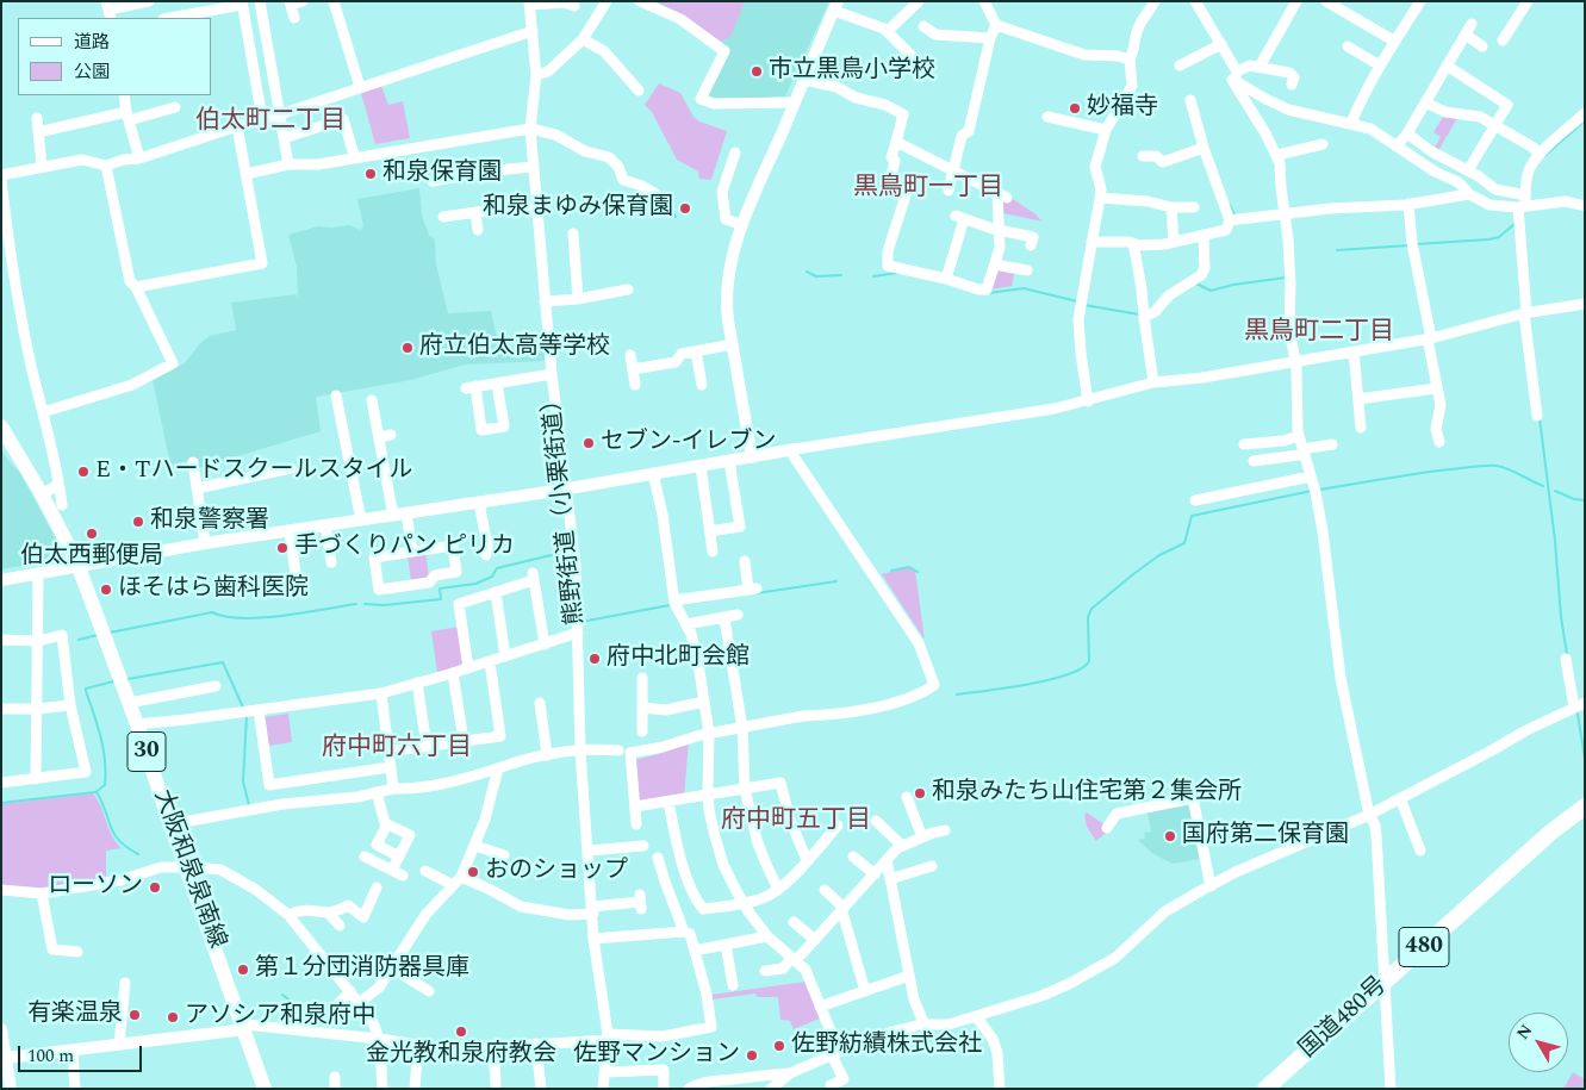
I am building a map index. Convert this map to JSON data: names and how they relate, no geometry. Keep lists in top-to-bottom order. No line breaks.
{"streets":{"highway":["480","国道480号"],"main road":["30","大阪和泉泉南線"],"street":["熊野街道（小栗街道）"]},"districts":["伯太町二丁目","黒鳥町一丁目","黒鳥町二丁目","府中町六丁目","府中町五丁目"],"places":["市立黒鳥小学校","妙福寺","和泉保育園","和泉まゆみ保育園","府立伯太高等学校","セブン-イレブン","E・Tハードスクールスタイル","和泉警察署","伯太西郵便局","手づくりパン ピリカ","ほそはら歯科医院","府中北町会館","和泉みたち山住宅第２集会所","国府第二保育園","おのショップ","ローソン","第１分団消防器具庫","有楽温泉","アソシア和泉府中","金光教和泉府教会","佐野紡績株式会社","佐野マンション"],"legend":["道路","公園"],"scale_bar":"100 m","north":"top left"}
